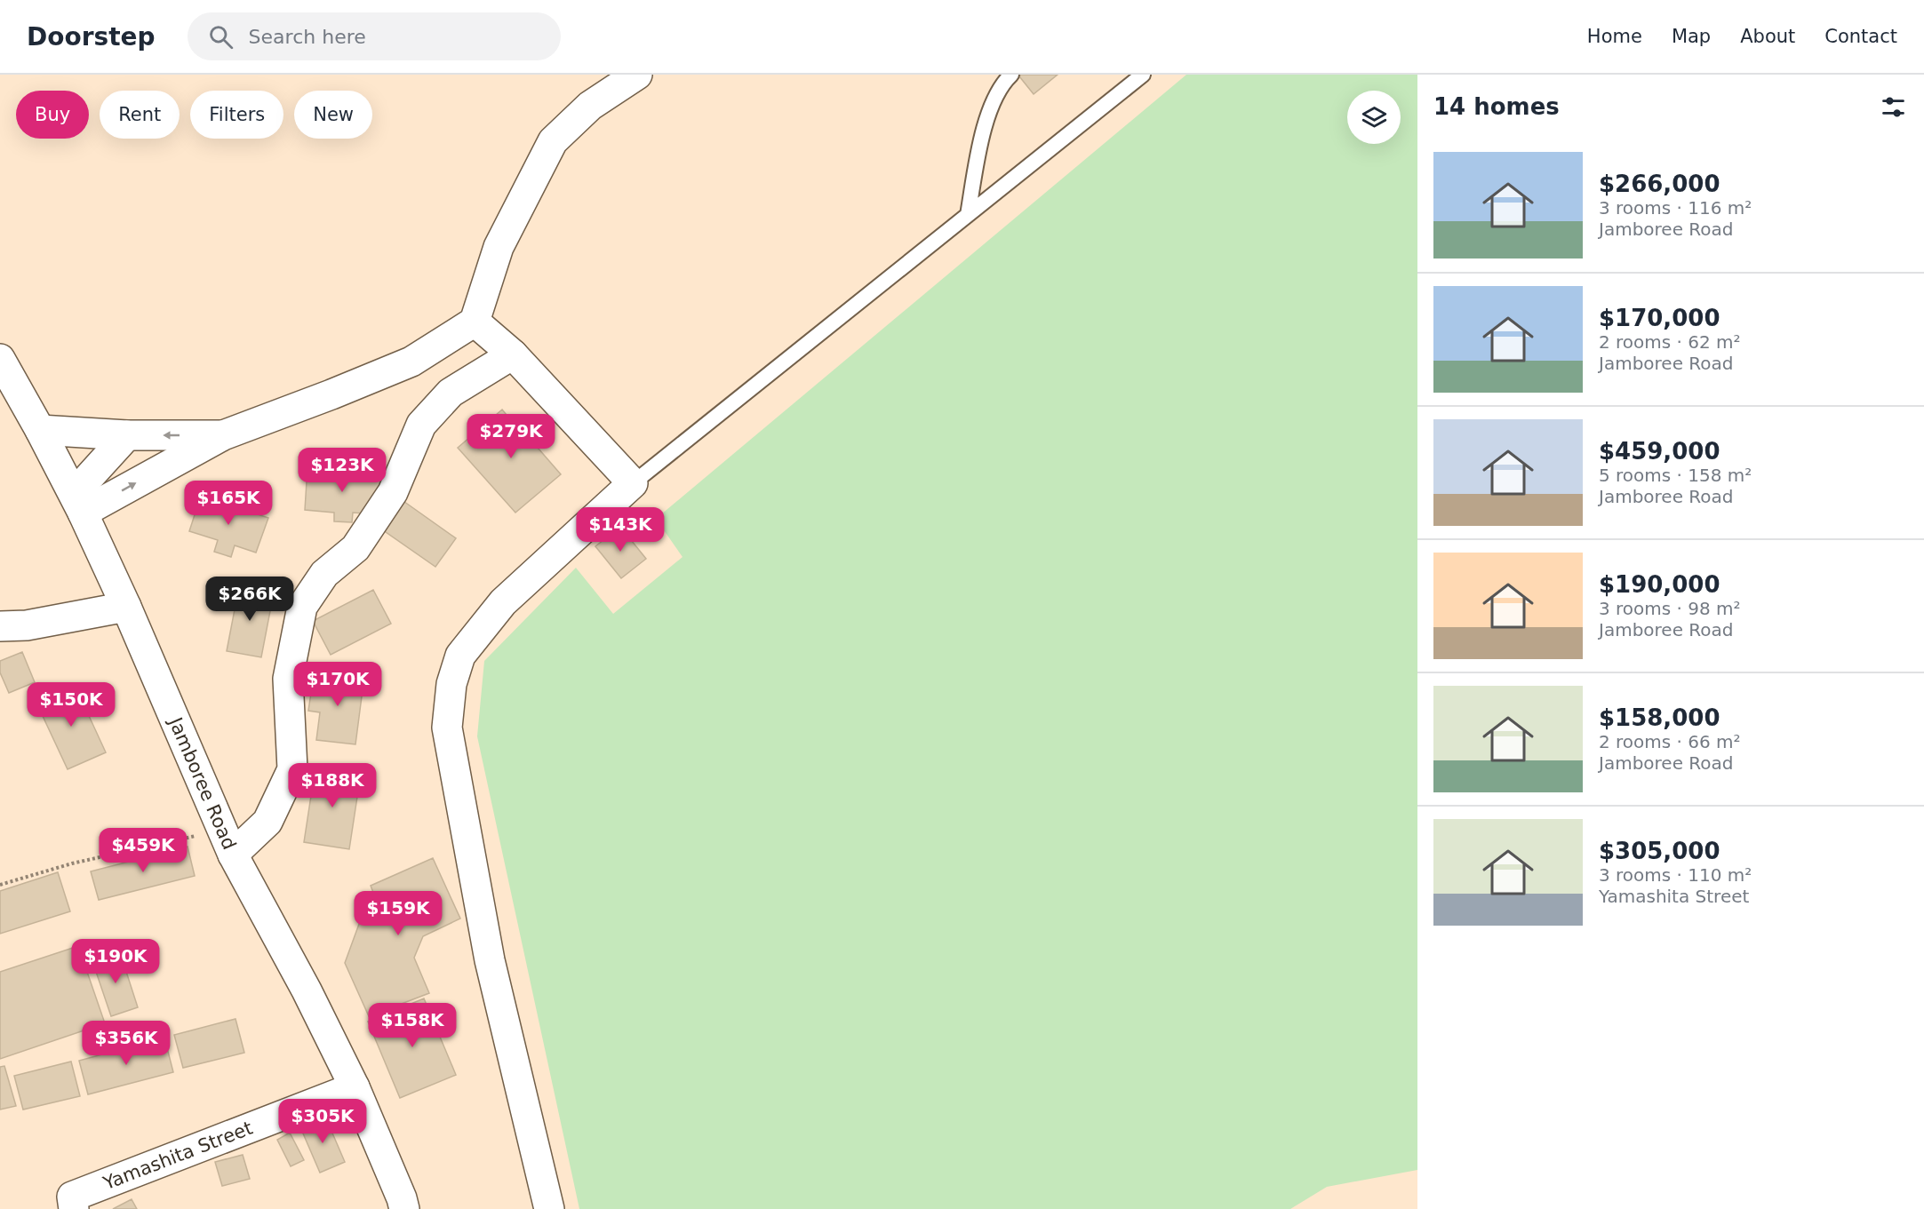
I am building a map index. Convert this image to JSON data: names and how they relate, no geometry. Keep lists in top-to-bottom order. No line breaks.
{"streets":{"street":["Jamboree Road","Yamashita Street"]},"crossings":[["Jamboree Road","Yamashita Street"]],"page":{"header":"Doorstep","search":"Search here","nav":["Home","Map","About","Contact"],"heading":"14 homes","chip":["Buy","Rent","Filters","New"],"list":[{"name":"$266,000","note":"3 rooms · 116 m² · Jamboree Road"},{"name":"$170,000","note":"2 rooms · 62 m² · Jamboree Road"},{"name":"$459,000","note":"5 rooms · 158 m² · Jamboree Road"},{"name":"$190,000","note":"3 rooms · 98 m² · Jamboree Road"},{"name":"$158,000","note":"2 rooms · 66 m² · Jamboree Road"},{"name":"$305,000","note":"3 rooms · 110 m² · Yamashita Street"}],"price":["$279K","$123K","$165K","$143K","$266K","$170K","$150K","$188K","$459K","$159K","$190K","$158K","$356K","$305K"]}}
